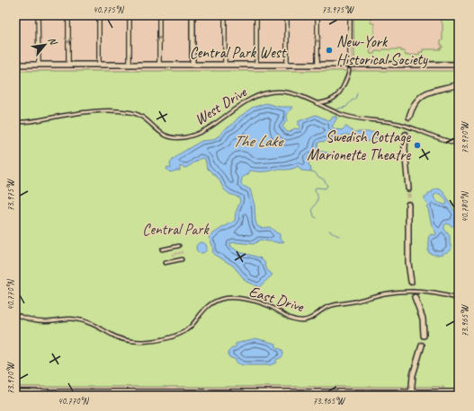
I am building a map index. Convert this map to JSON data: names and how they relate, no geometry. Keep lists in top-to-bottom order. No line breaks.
{"streets":{"main road":["Central Park West"],"street":["West Drive","East Drive"]},"water":["The Lake"],"parks":["Central Park"],"places":["New-York Historical Society","Swedish Cottage Marionette Theatre"],"north":"top right","coordinates":["40.775°N","73.975°W","73.970°W","40.780°N","40.770°N","73.965°W"]}
